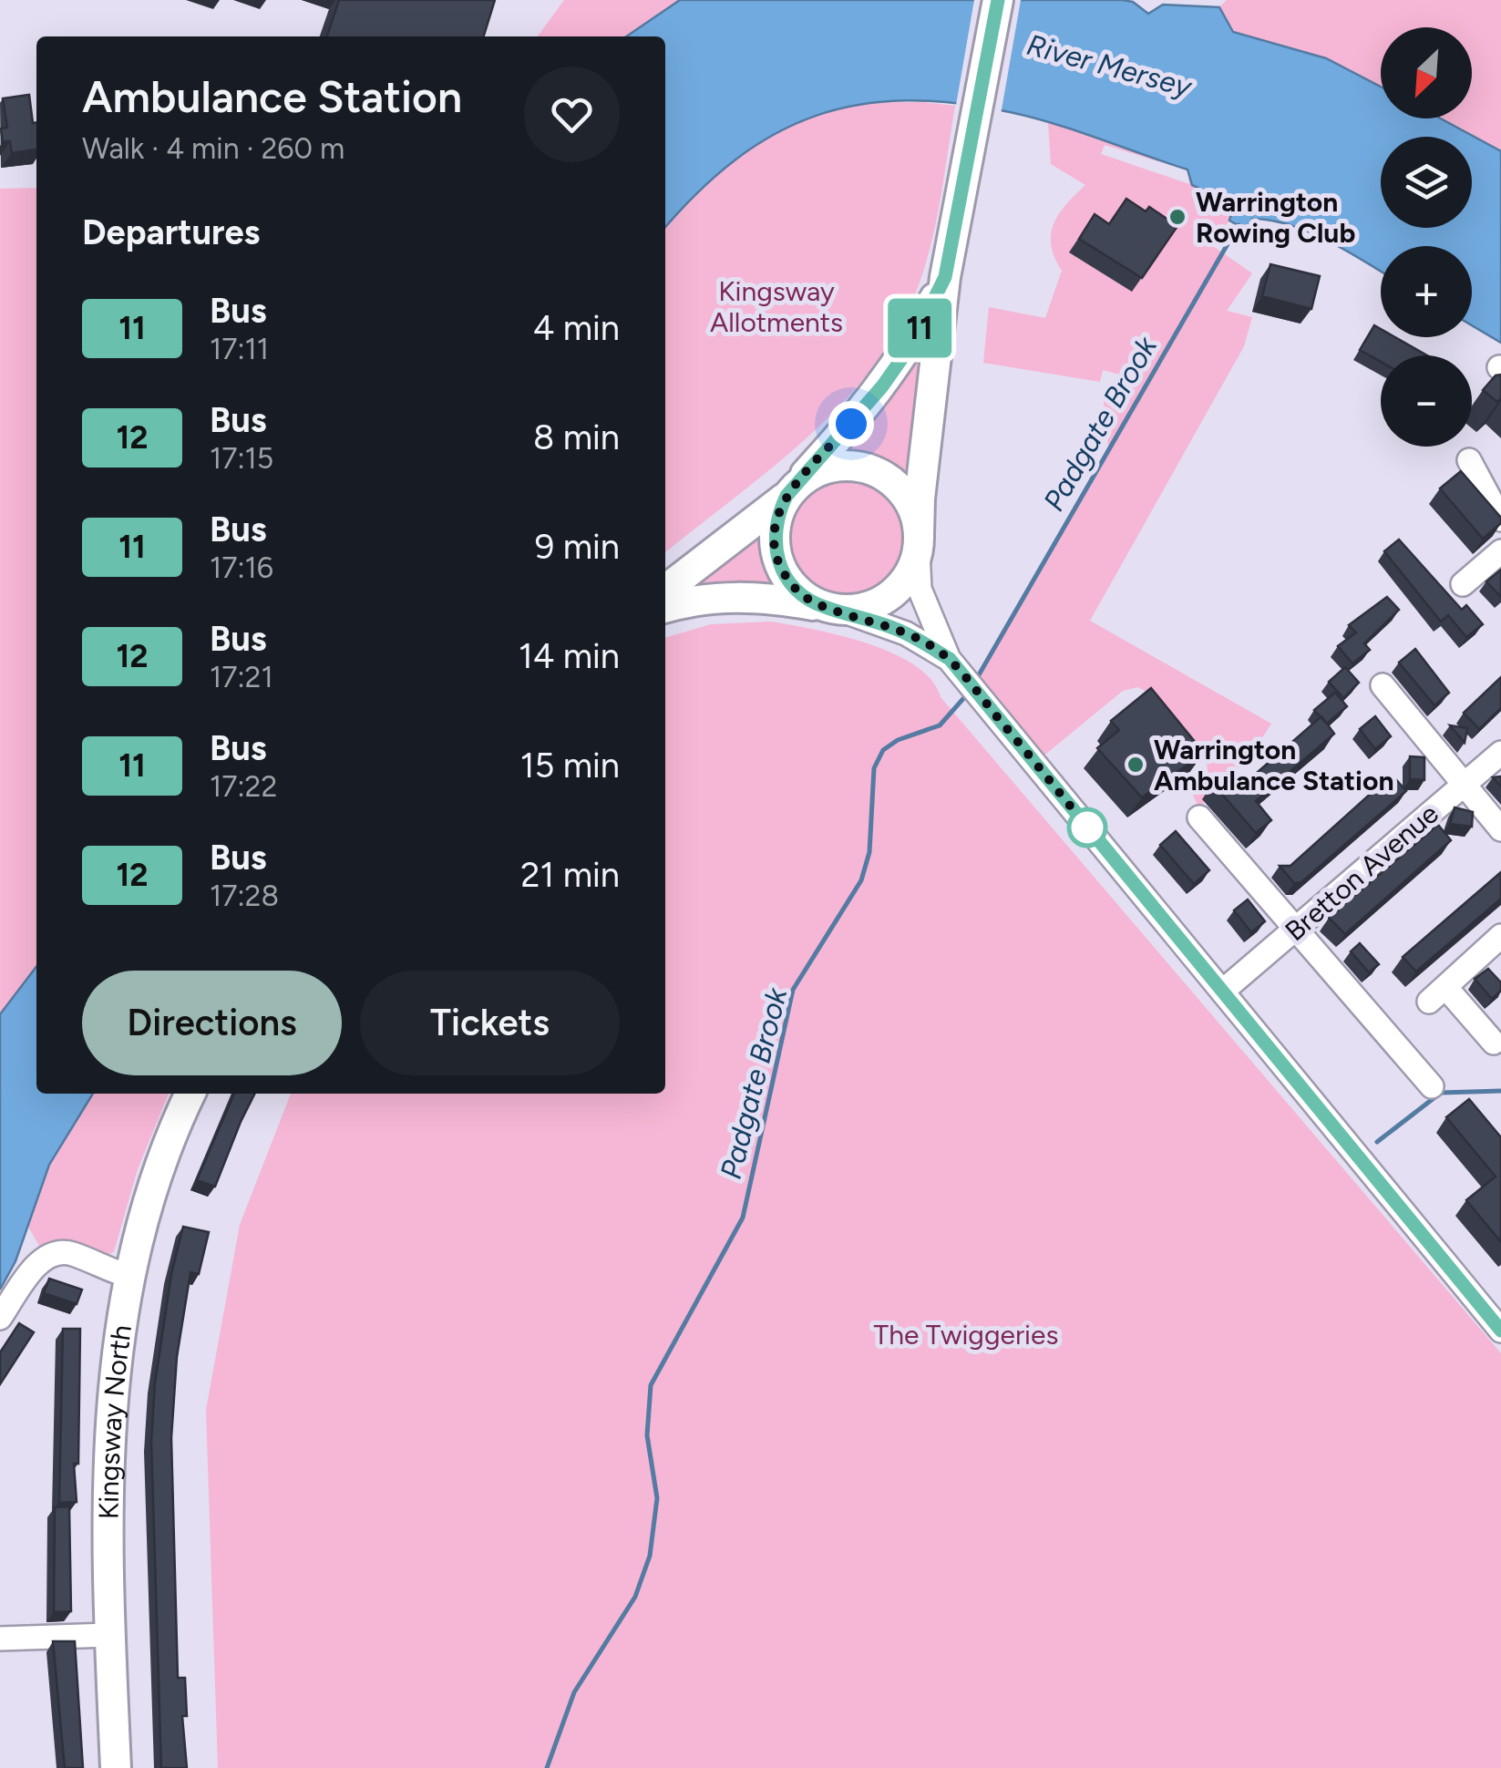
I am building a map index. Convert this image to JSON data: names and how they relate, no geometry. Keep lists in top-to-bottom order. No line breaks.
{"streets":{"main road":["Kingsway North"],"street":["Bretton Avenue"]},"water":["River Mersey","Padgate Brook"],"parks":["Kingsway Allotments","The Twiggeries"],"places":["Warrington Rowing Club","Warrington Ambulance Station"],"lines":["bus line 11"],"north":"bottom left","page":{"on_map":"11","map_buttons":["+","−"],"heading":[["Ambulance Station","Walk · 4 min · 260 m"],"Departures"],"list":[{"mark":"11","name":"Bus","note":"17:11","value":"4 min"},{"mark":"12","name":"Bus","note":"17:15","value":"8 min"},{"mark":"11","name":"Bus","note":"17:16","value":"9 min"},{"mark":"12","name":"Bus","note":"17:21","value":"14 min"},{"mark":"11","name":"Bus","note":"17:22","value":"15 min"},{"mark":"12","name":"Bus","note":"17:28","value":"21 min"}],"buttons":["Directions","Tickets"]}}
